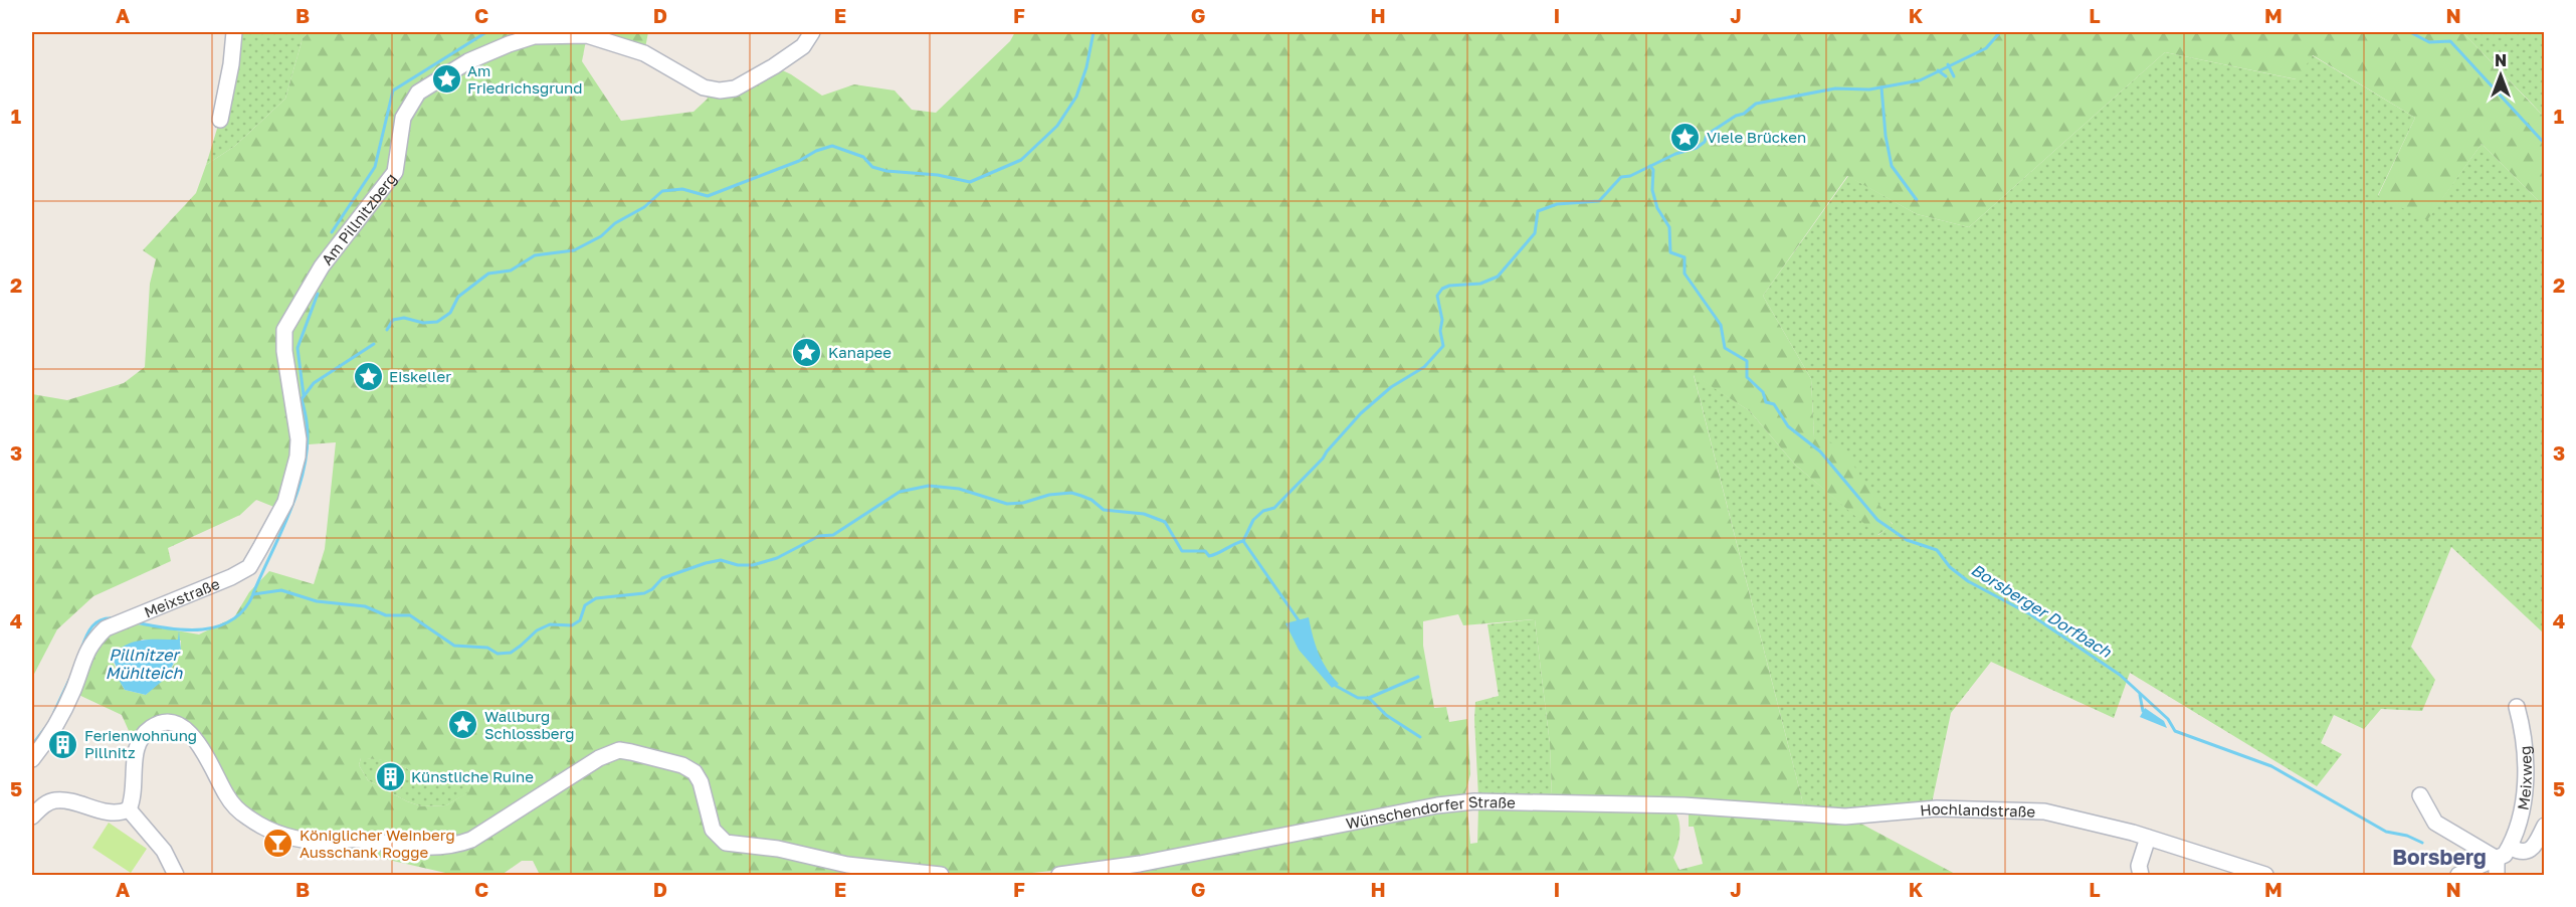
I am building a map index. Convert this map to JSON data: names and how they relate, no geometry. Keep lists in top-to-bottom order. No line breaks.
{"streets":{"street":["Am Pillnitzberg","Meixstraße","Meixweg","Hochlandstraße","Wünschendorfer Straße"]},"crossings":[["Am Pillnitzberg","Meixstraße"],["Hochlandstraße","Wünschendorfer Straße"]],"districts":["Borsberg"],"water":["Borsberger Dorfbach","Pillnitzer Mühlteich"],"places":{"place":["Am Friedrichsgrund","Viele Brücken","Kanapee","Eiskeller","Wallburg Schlossberg"],"building":["Ferienwohnung Pillnitz","Künstliche Ruine"],"bar":["Königlicher Weinberg Ausschank Rogge"]},"north":"top","grid":{"columns":["A","B","C","D","E","F","G","H","I","J","K","L","M","N"],"rows":["1","2","3","4","5"]}}
